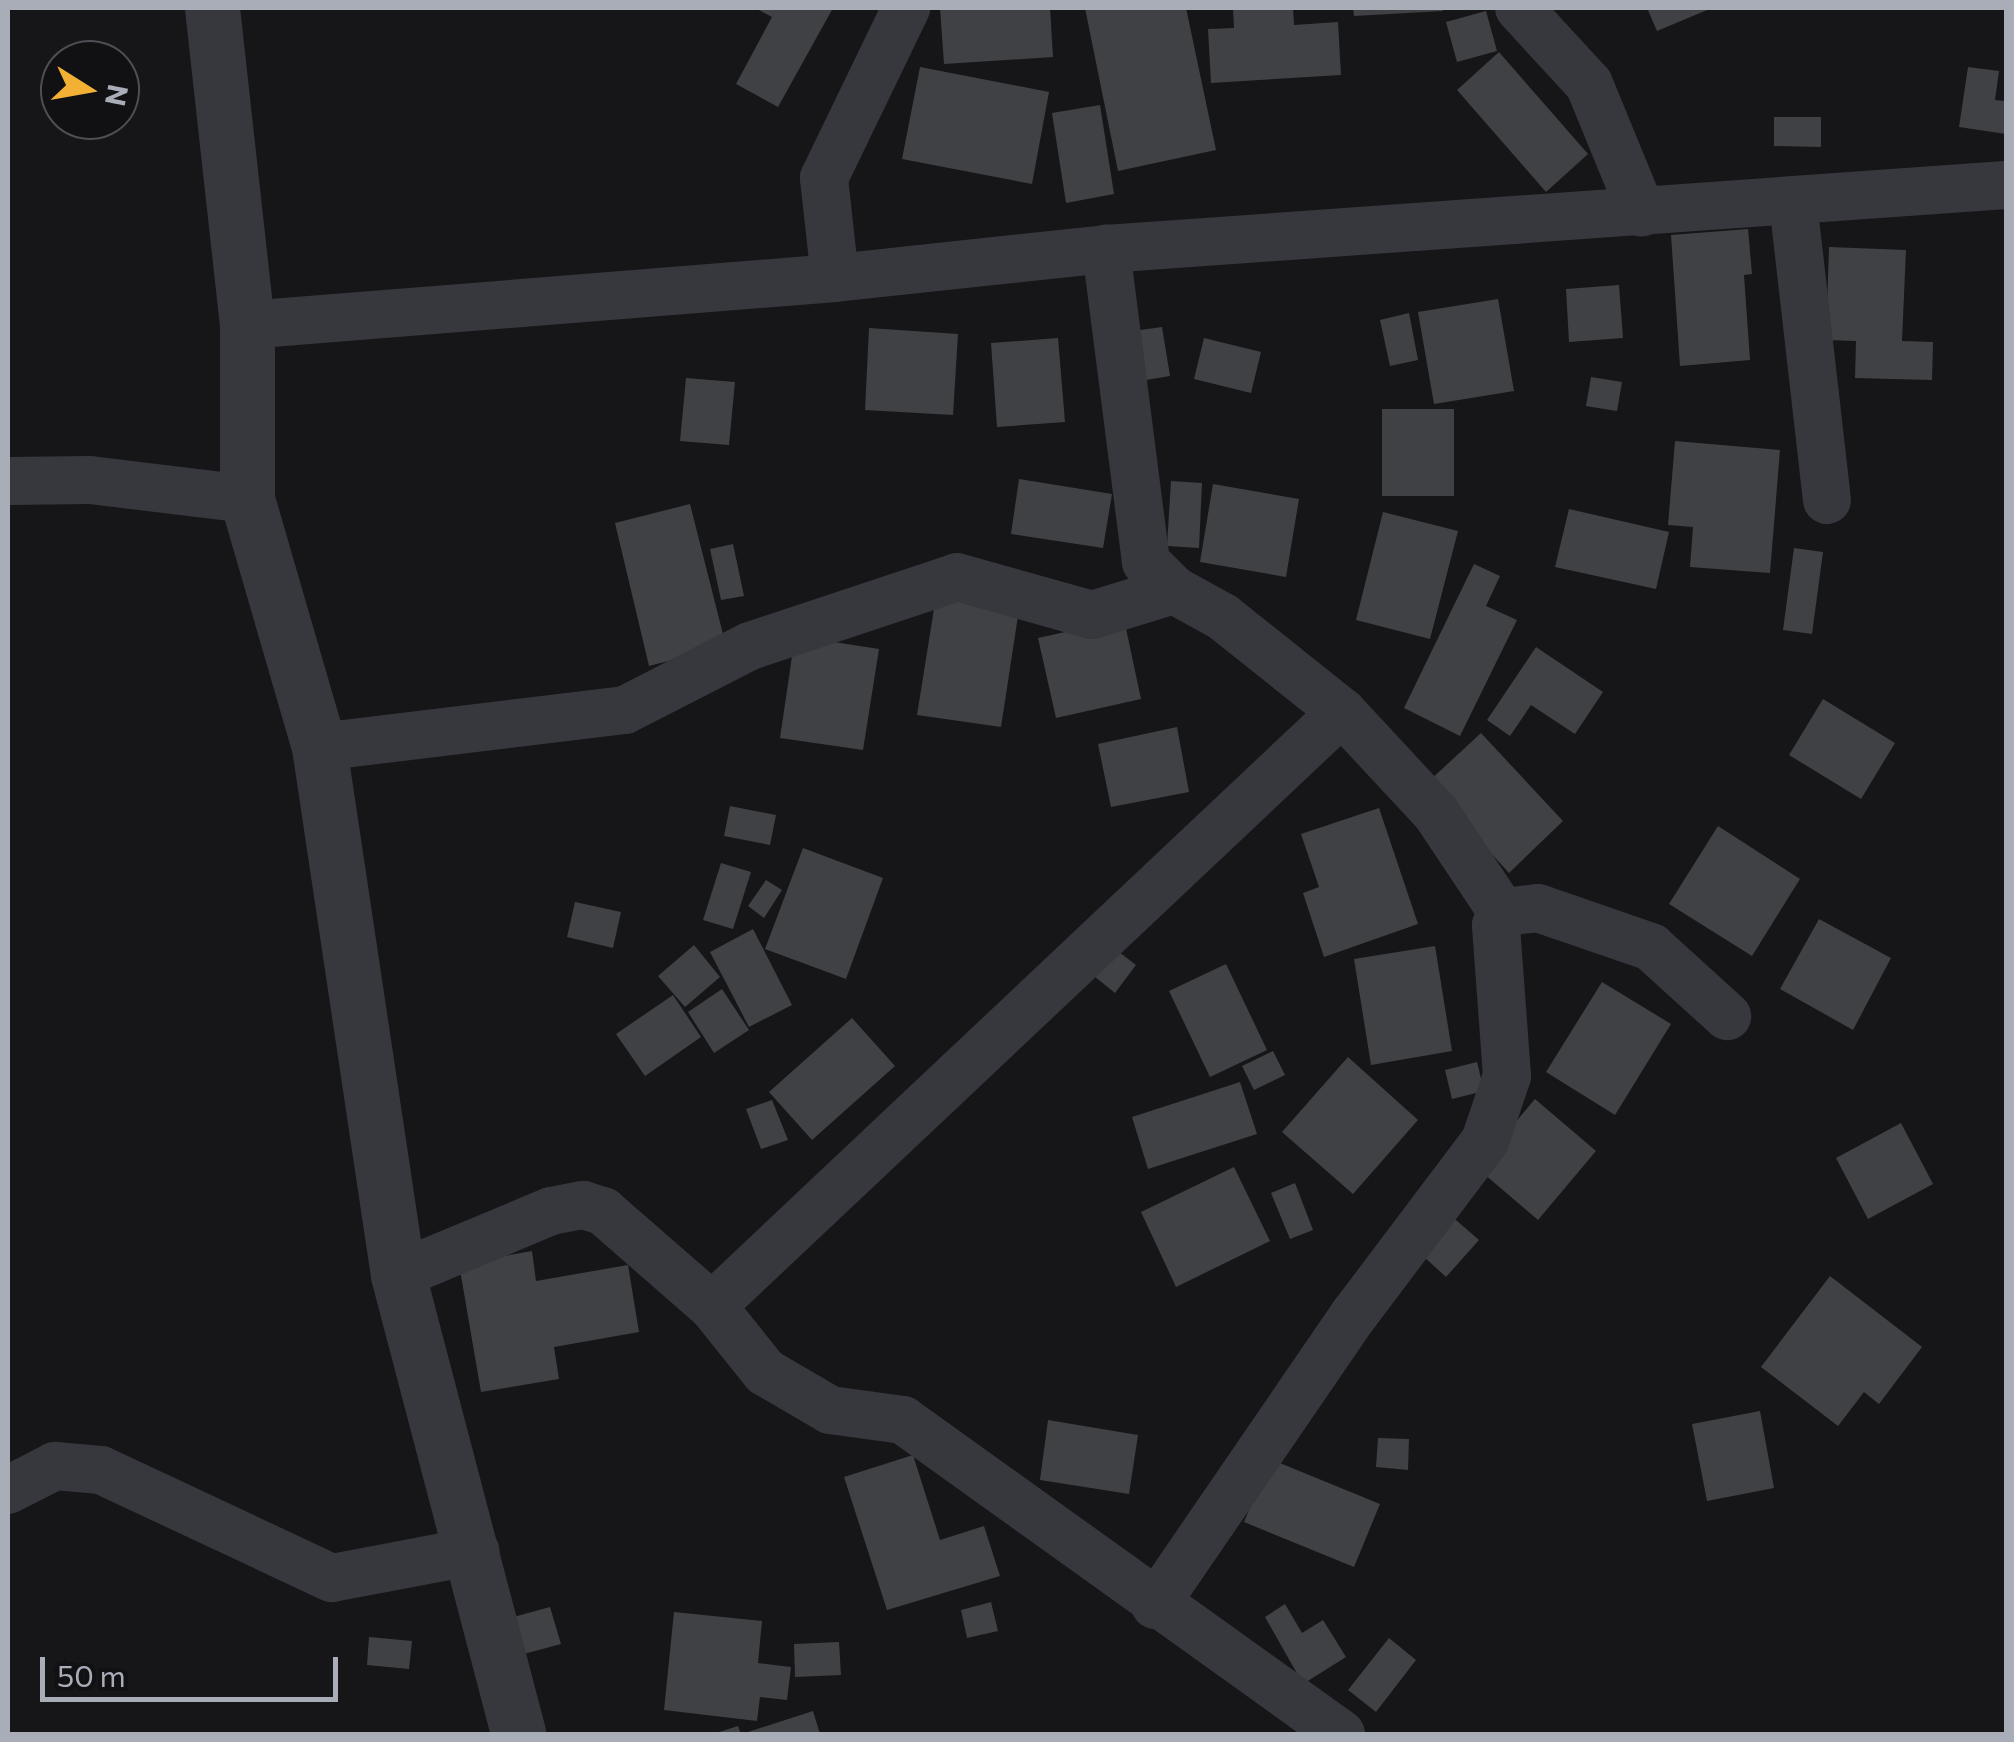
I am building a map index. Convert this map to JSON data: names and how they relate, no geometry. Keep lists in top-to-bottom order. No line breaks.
{"scale_bar":"50 m","north":"right"}
